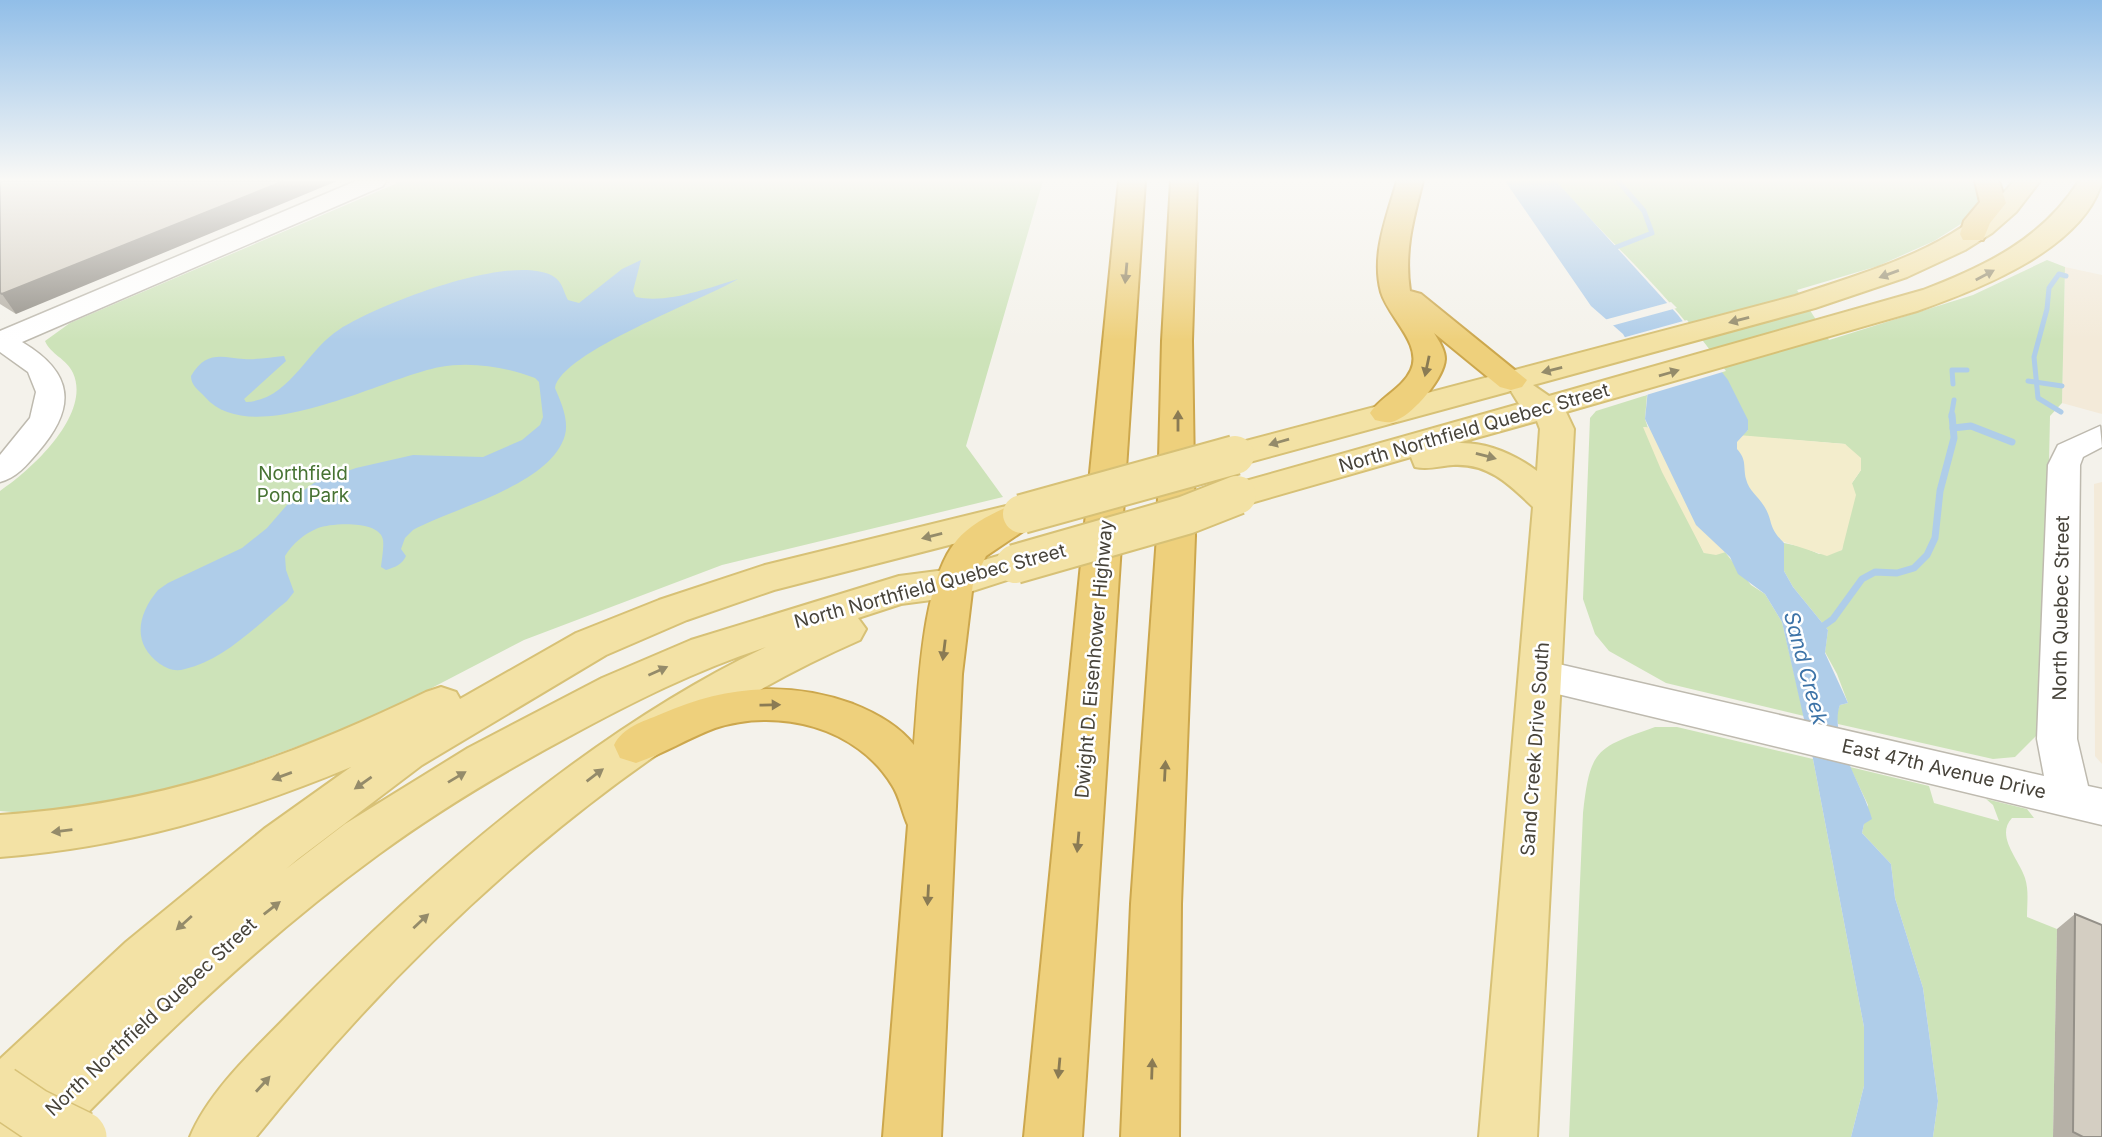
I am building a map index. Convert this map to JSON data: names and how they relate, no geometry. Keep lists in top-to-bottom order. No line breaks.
{"streets":{"highway":["Dwight D. Eisenhower Highway"],"main road":["North Northfield Quebec Street","Sand Creek Drive South"],"street":["North Quebec Street","East 47th Avenue Drive"]},"crossings":[["North Northfield Quebec Street","Sand Creek Drive South"],["North Quebec Street","East 47th Avenue Drive"],["Sand Creek Drive South","East 47th Avenue Drive"]],"water":["Sand Creek"],"parks":["Northfield Pond Park"]}
